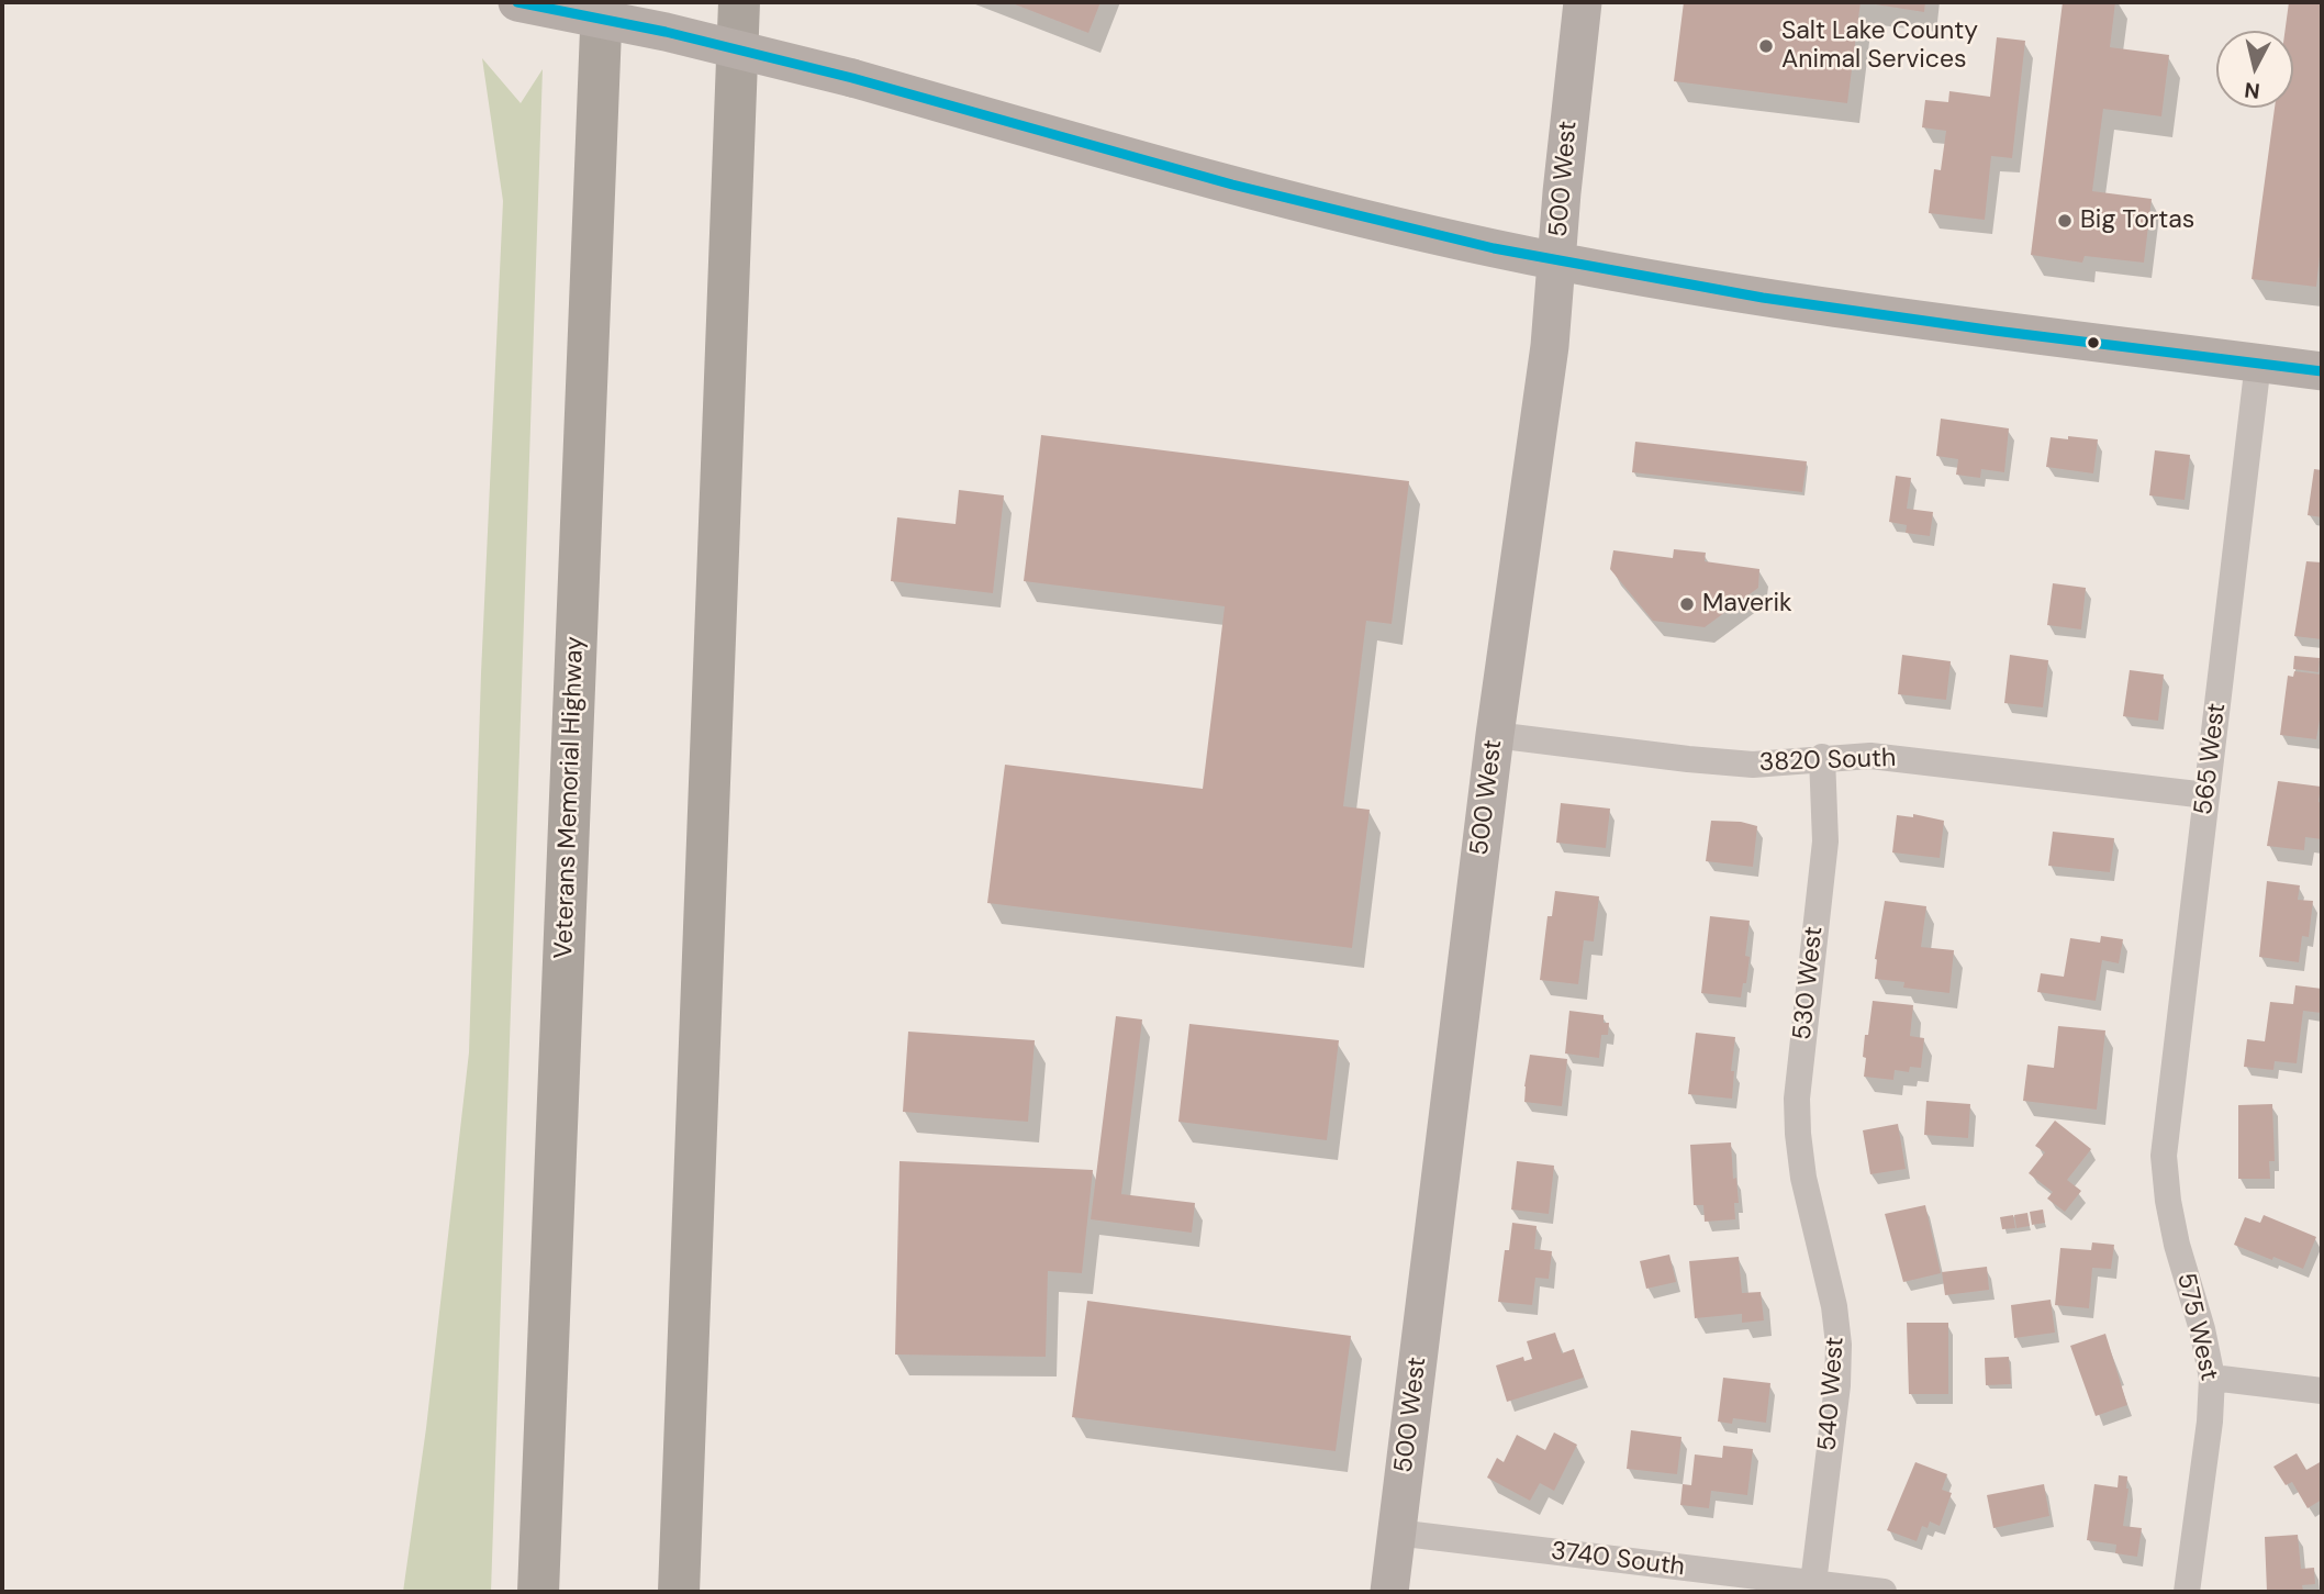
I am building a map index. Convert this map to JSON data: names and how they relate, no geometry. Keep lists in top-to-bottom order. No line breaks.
{"streets":{"highway":["Veterans Memorial Highway"],"main road":["500 West"],"street":["565 West","3820 South","530 West","575 West","540 West","3740 South"]},"crossings":[["500 West","3820 South"],["500 West","3740 South"],["565 West","3820 South"],["565 West","575 West"],["3820 South","530 West"],["530 West","540 West"],["540 West","3740 South"]],"places":["Salt Lake County Animal Services","Big Tortas","Maverik"],"north":"bottom"}
